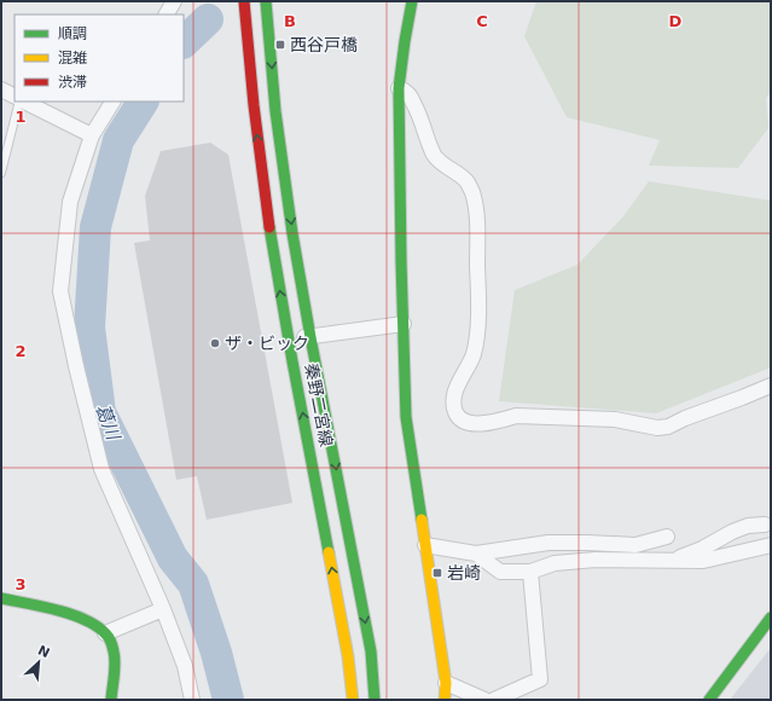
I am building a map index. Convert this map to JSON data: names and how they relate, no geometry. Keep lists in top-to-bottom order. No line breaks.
{"streets":{"main road":["秦野二宮線"]},"water":["葛川"],"places":{"transit":["西谷戸橋","岩崎"],"other":["ザ・ビック"]},"legend":["順調","混雑","渋滞"],"north":"top right","grid":{"columns":["B","C","D"],"rows":["1","2","3"]}}
